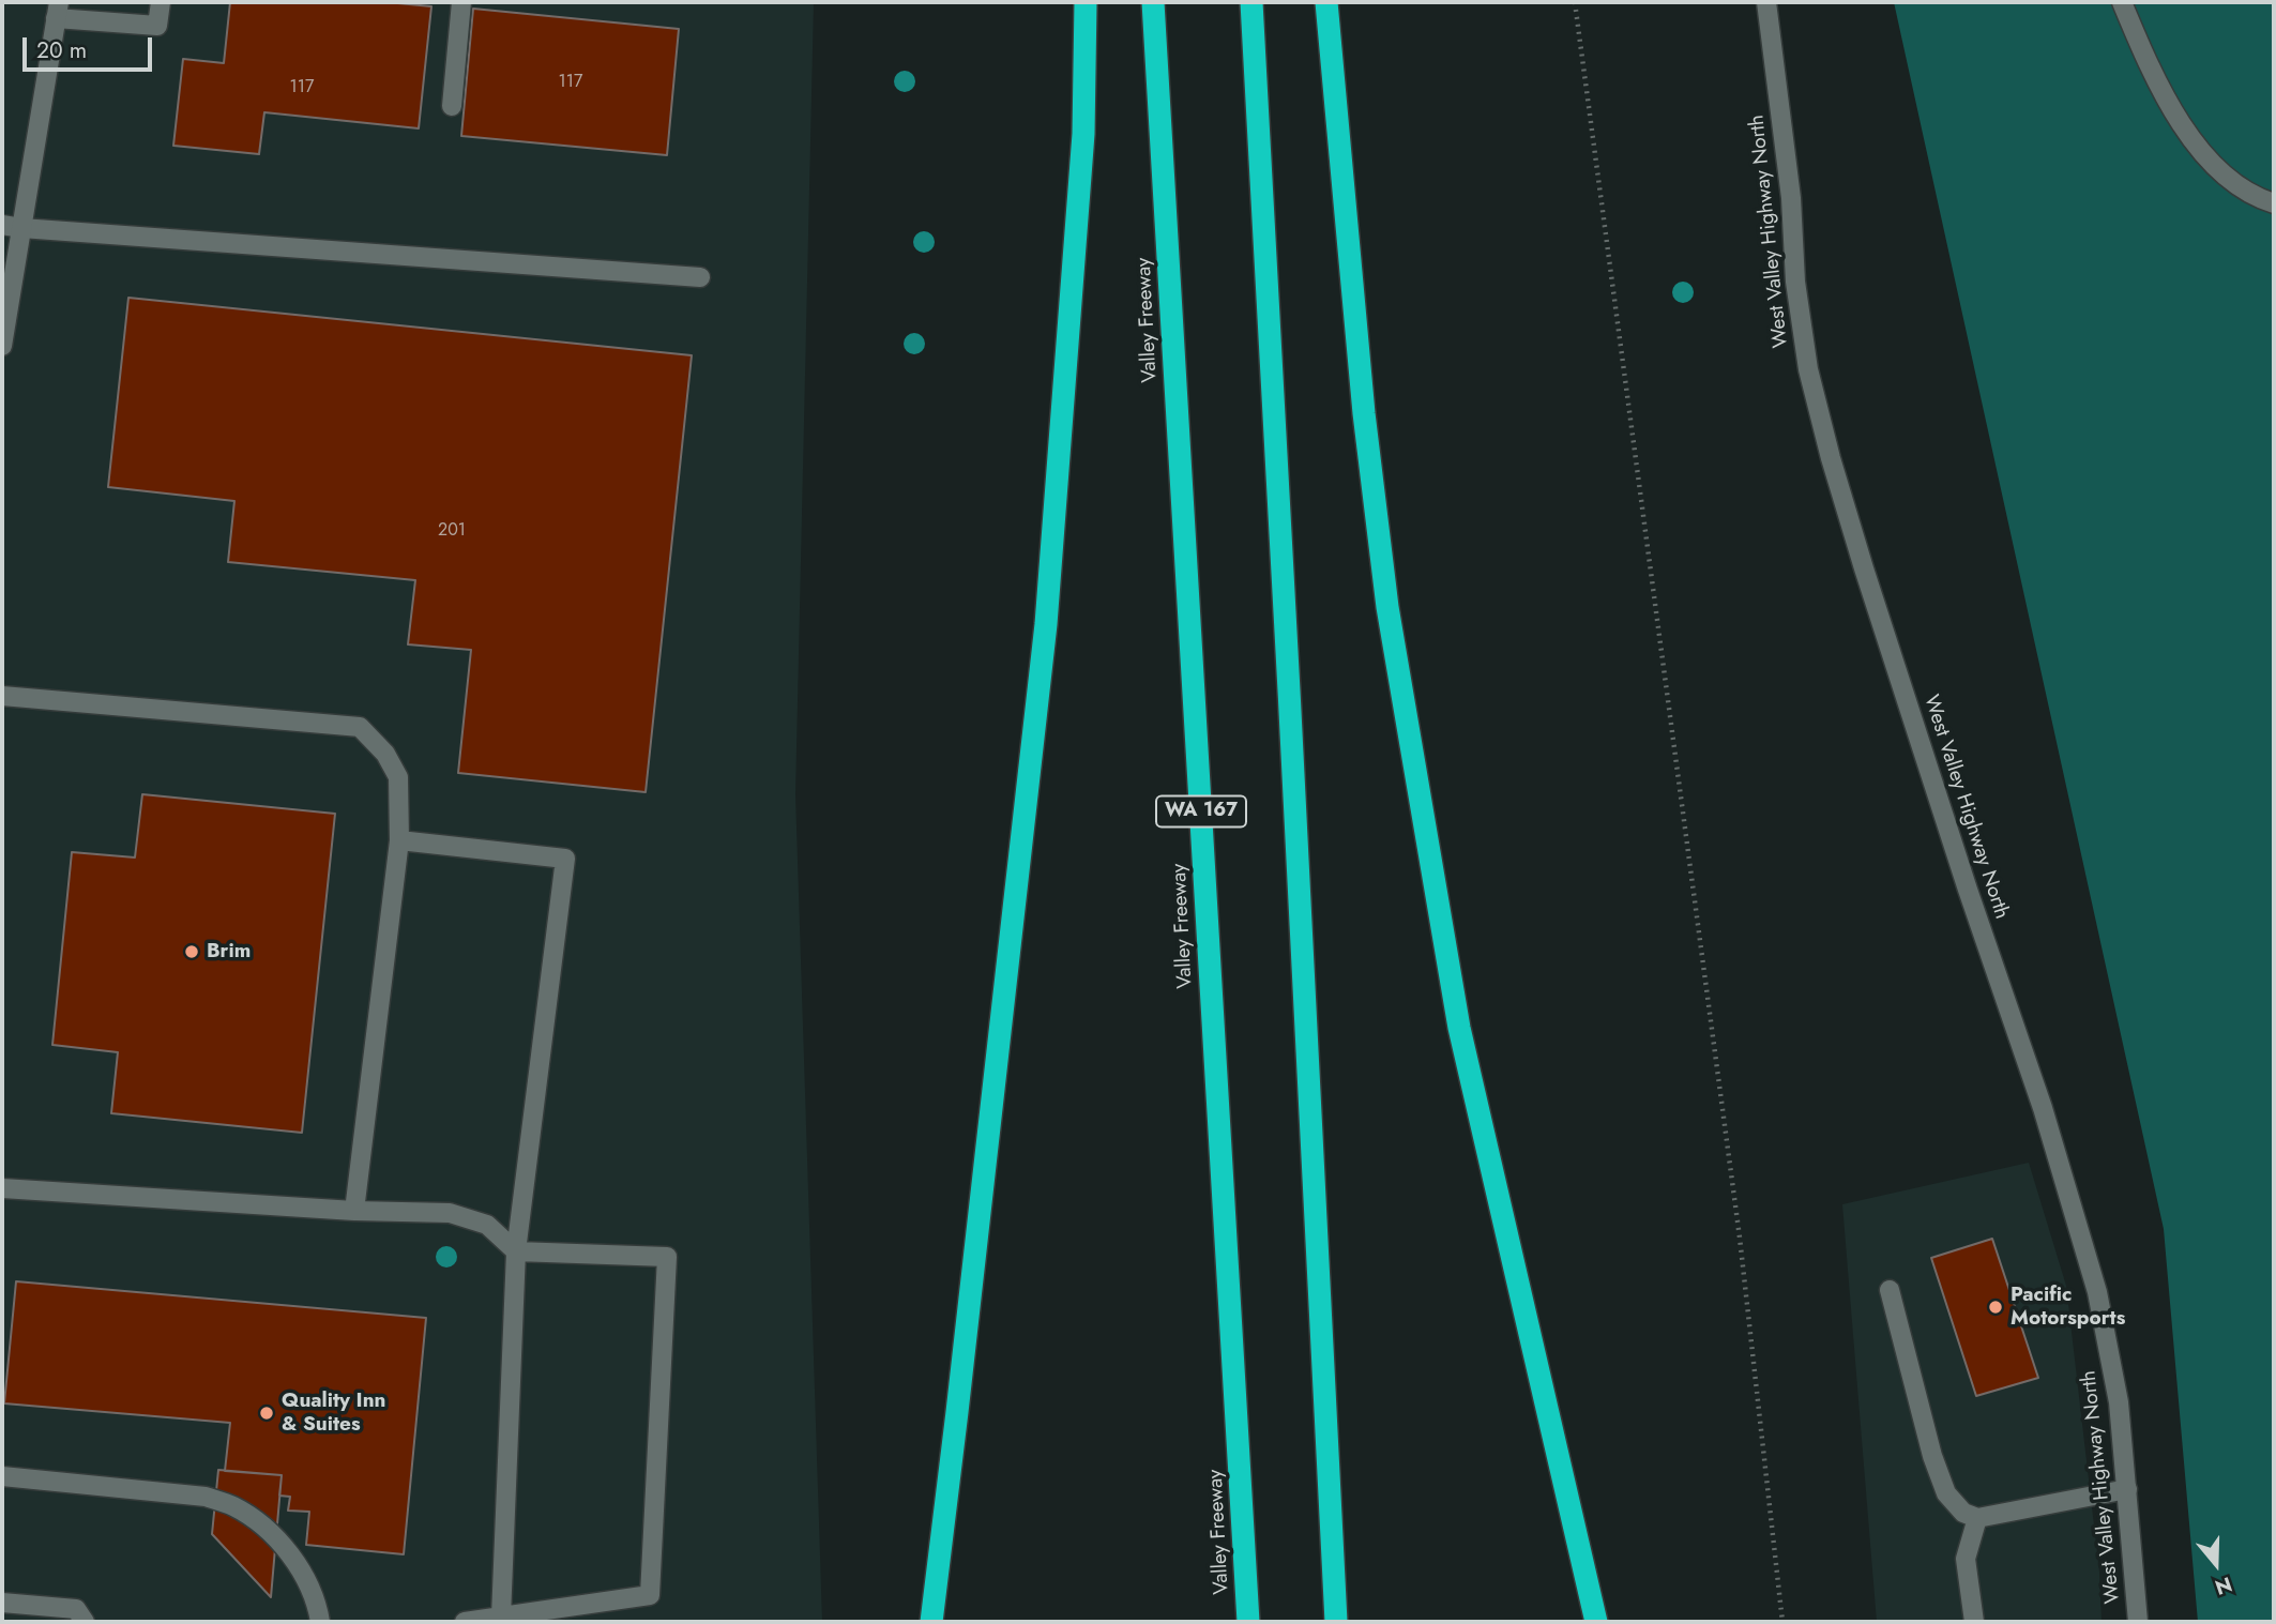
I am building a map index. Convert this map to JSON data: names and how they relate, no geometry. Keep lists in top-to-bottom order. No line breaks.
{"streets":{"highway":["Valley Freeway","WA 167"],"main road":["West Valley Highway North"]},"places":["Brim","Pacific Motorsports","Quality Inn & Suites"],"house_numbers":["117","117","201"],"scale_bar":"20 m","north":"bottom"}
